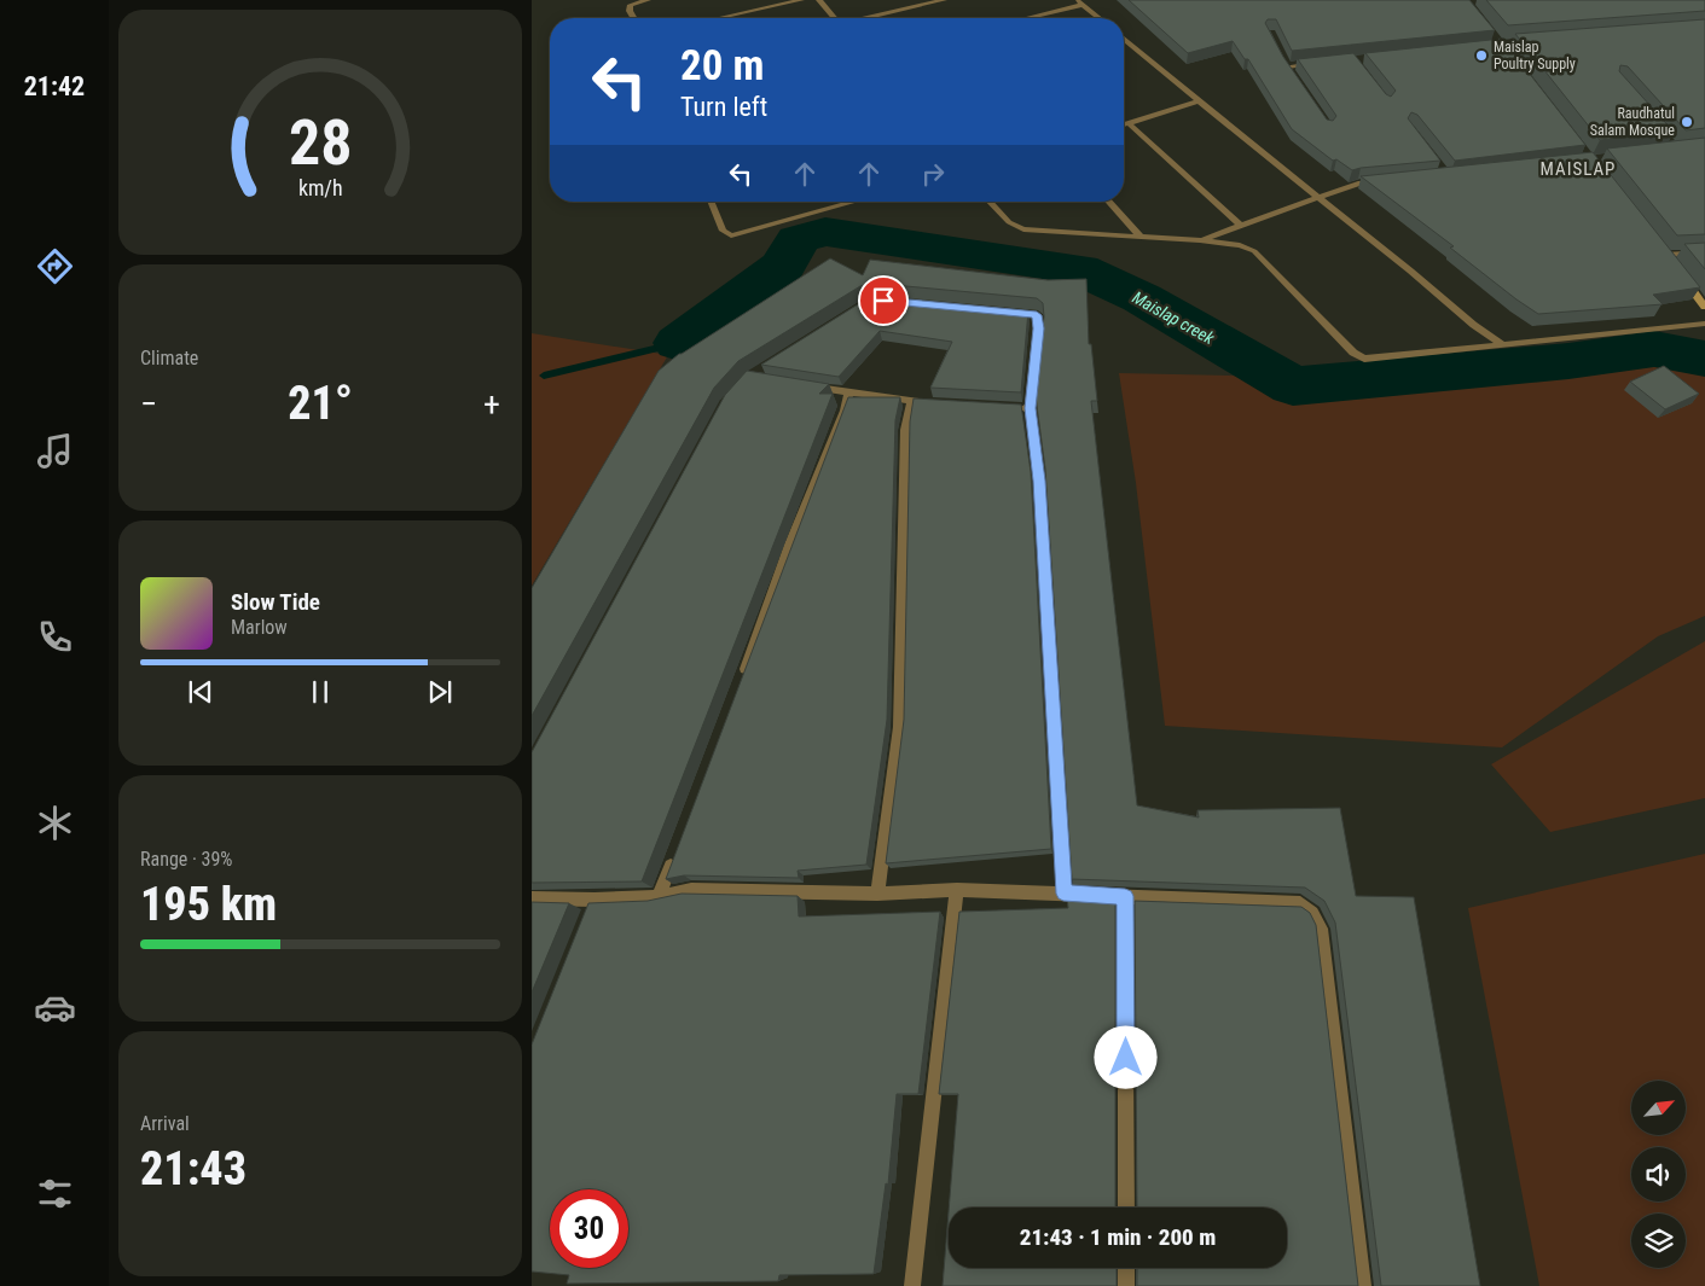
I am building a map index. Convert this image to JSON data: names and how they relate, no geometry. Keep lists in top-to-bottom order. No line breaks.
{"districts":["MAISLAP"],"water":["Maislap creek"],"places":["Maislap Poultry Supply","Raudhatul Salam Mosque"],"north":"top right","page":{"tabs":"21:42","turn":["20 m","Turn left"],"tile":["Climate",["Range · 39%","195 km"],["Arrival","21:43"]],"heat":["−","21°","+"],"song":["Slow Tide","Marlow"],"limit":"30","trip":"21:43 · 1 min · 200 m","gauge":["28","km/h"]}}
